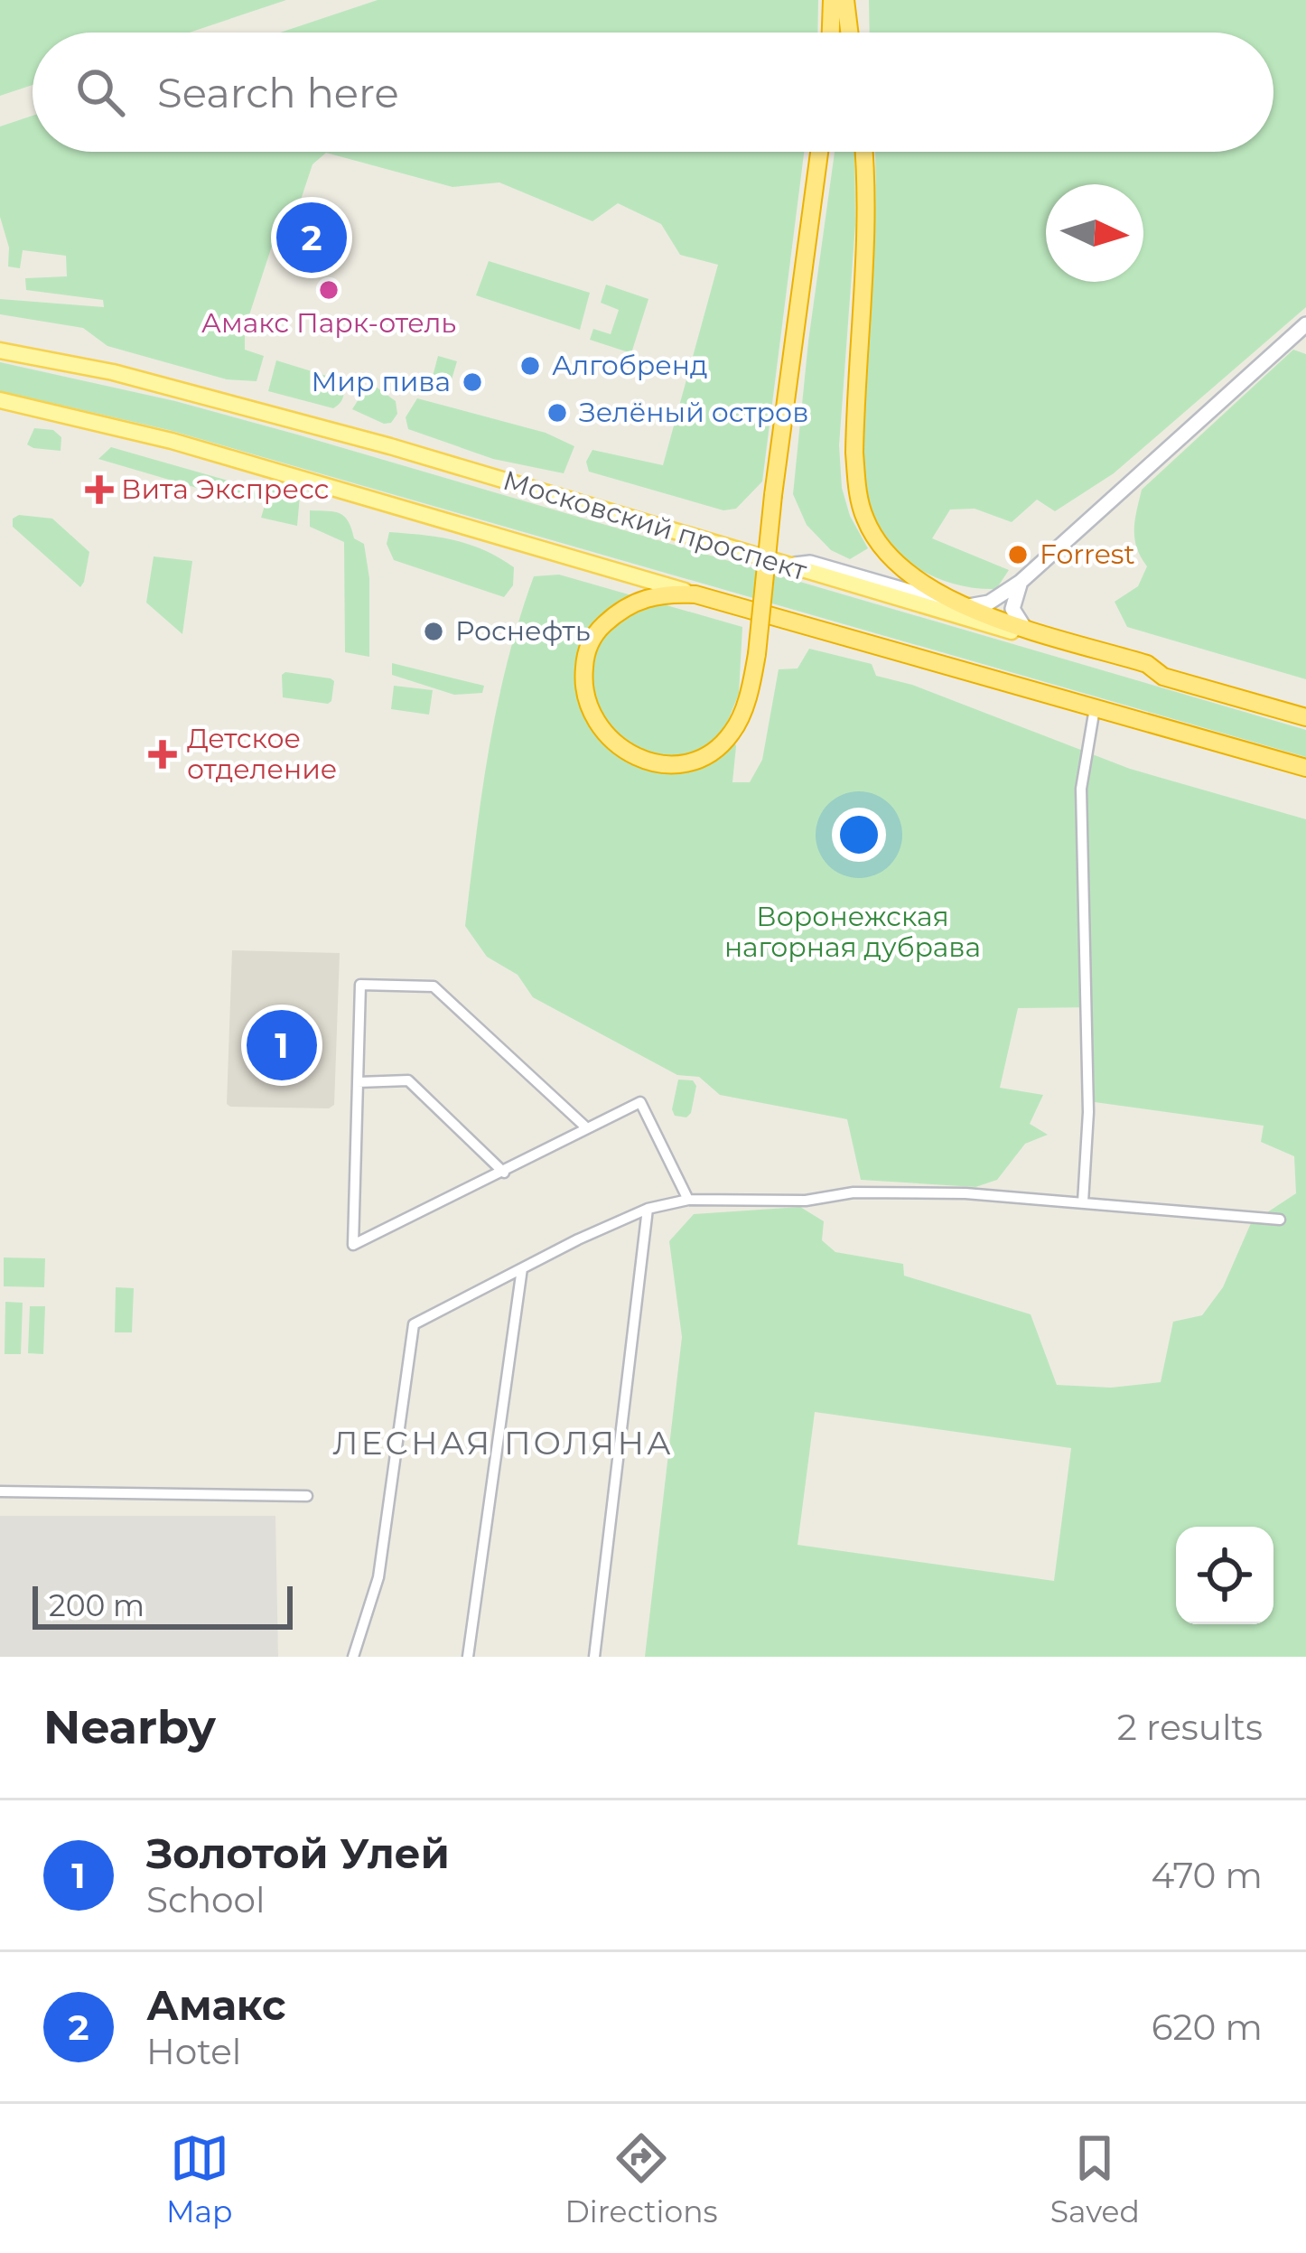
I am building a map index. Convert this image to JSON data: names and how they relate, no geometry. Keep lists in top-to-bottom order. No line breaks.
{"streets":{"highway":["Московский проспект"]},"districts":["ЛЕСНАЯ ПОЛЯНА"],"parks":["Воронежская нагорная дубрава"],"places":{"other":["Амакс Парк-отель","Алгобренд","Мир пива","Зелёный остров","Forrest","Роснефть"],"health":["Вита Экспресс","Детское отделение"]},"scale_bar":"200 m","north":"right","page":{"search":"Search here","pins":["2","1"],"scale":"200 m","heading":["Nearby","2 results"],"list":[{"mark":"1","name":"Золотой Улей","note":"School","value":"470 m"},{"mark":"2","name":"Амакс","note":"Hotel","value":"620 m"}],"nav":["Map","Directions","Saved"]}}
